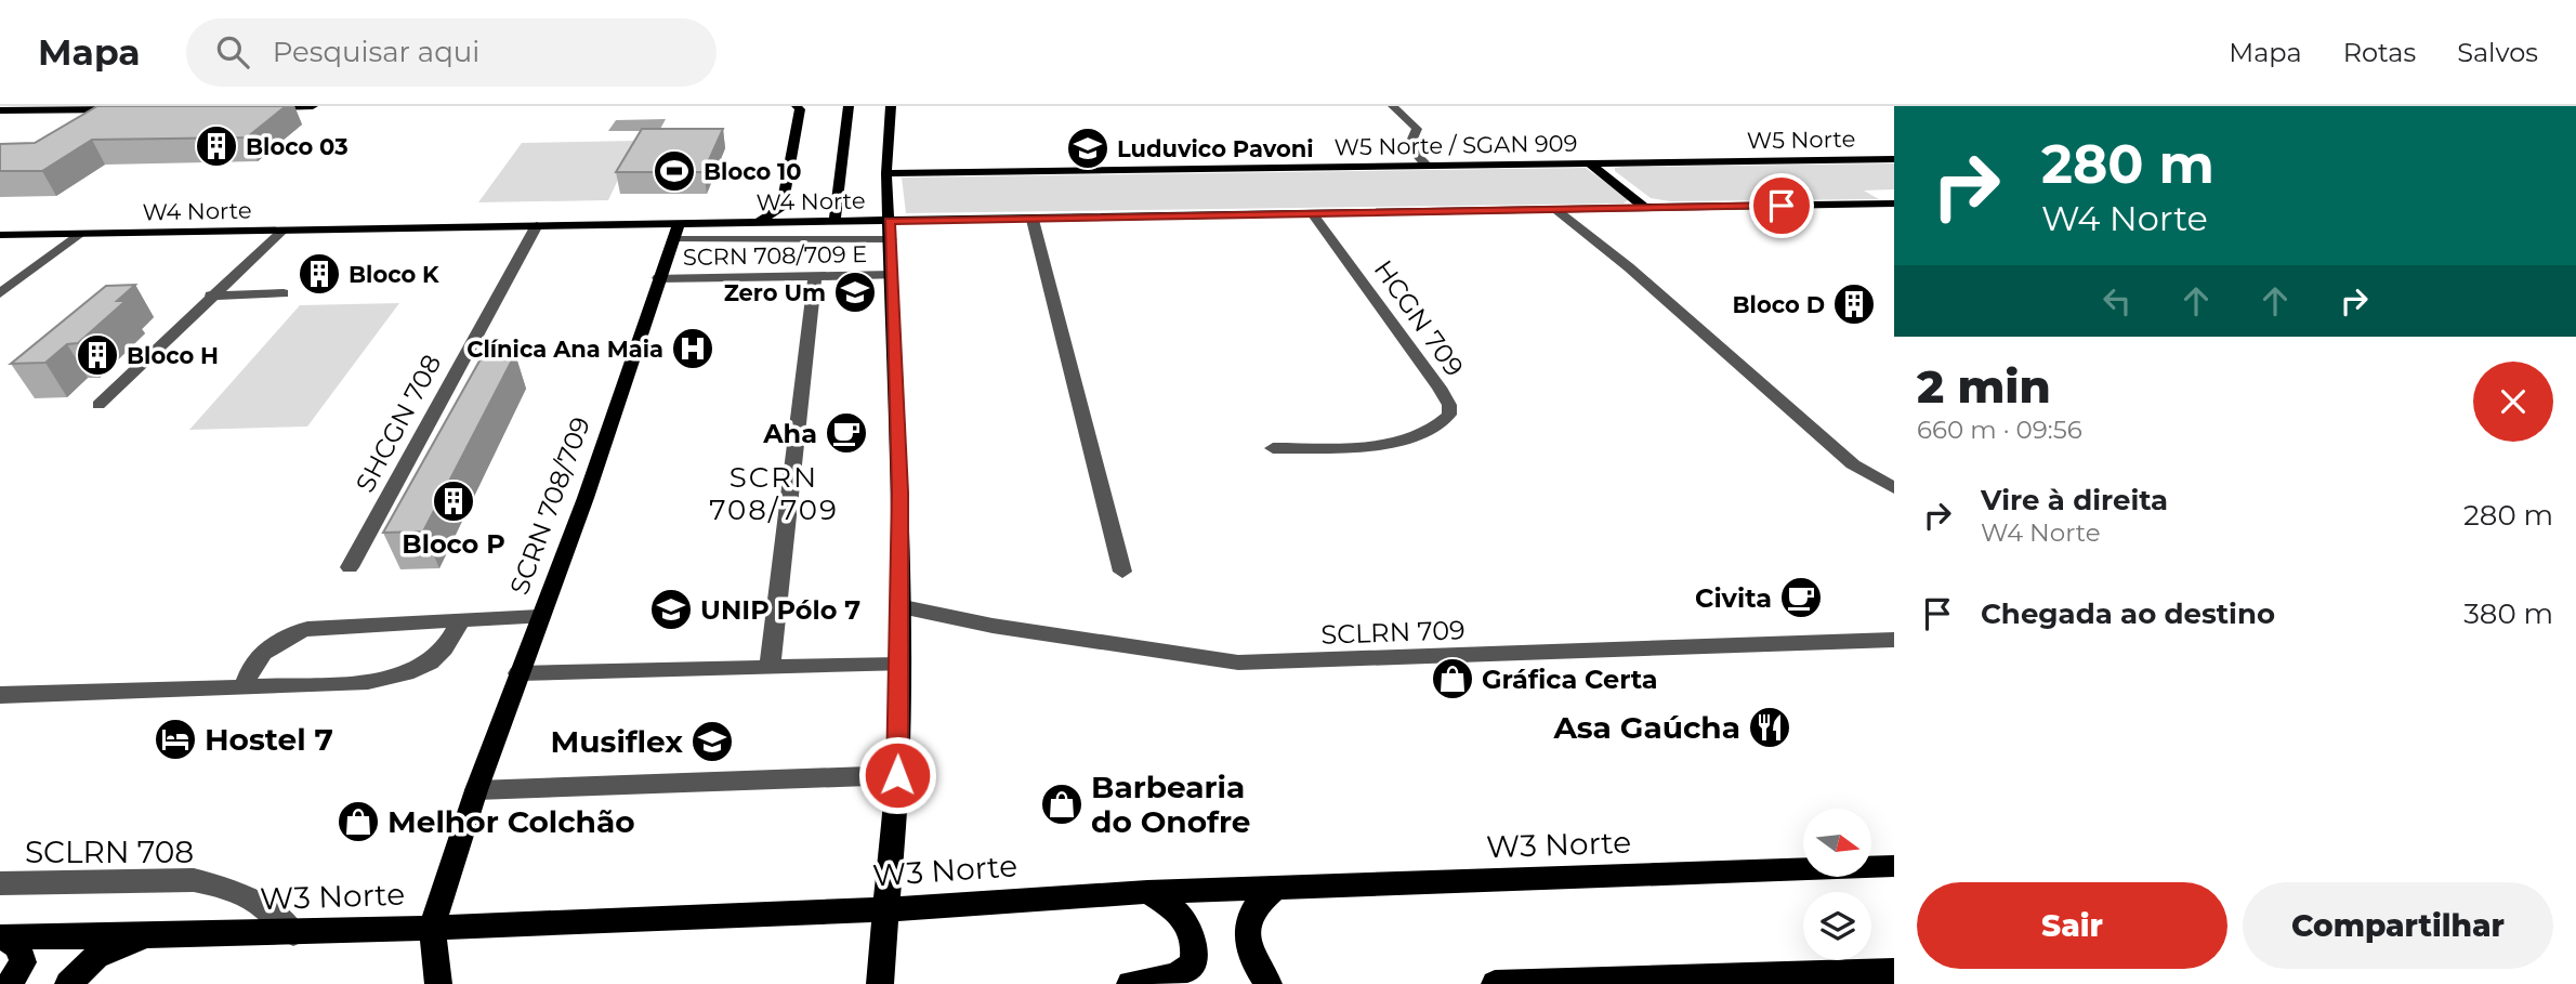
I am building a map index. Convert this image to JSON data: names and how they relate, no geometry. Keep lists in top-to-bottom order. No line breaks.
{"streets":{"main road":["W5 Norte","W5 Norte / SGAN 909","W4 Norte","SCRN 708/709","W3 Norte"],"street":["SCRN 708/709 E","HCGN 709","SHCGN 708","SCLRN 709","SCLRN 708"]},"crossings":[["W5 Norte","W5 Norte / SGAN 909"],["W4 Norte","HCGN 709"],["W4 Norte","SHCGN 708"],["W4 Norte","SCRN 708/709"],["SCRN 708/709 E","SCRN 708/709"],["SCRN 708/709","W3 Norte"],["W3 Norte","SCLRN 708"]],"districts":["SCRN 708/709"],"places":{"building":["Bloco 03","Bloco K","Bloco D","Bloco H","Bloco P"],"school or university":["Luduvico Pavoni","Zero Um","UNIP Pólo 7","Musiflex"],"sports":["Bloco 10"],"hospital":["Clínica Ana Maia"],"cafe":["Aha","Civita"],"shop":["Gráfica Certa","Barbearia do Onofre","Melhor Colchão"],"restaurant":["Asa Gaúcha"],"hotel":["Hostel 7"]},"north":"right","page":{"header":"Mapa","search":"Pesquisar aqui","nav":["Mapa","Rotas","Salvos"],"turn":["280 m","W4 Norte"],"heading":["2 min","660 m · 09:56"],"list":[{"name":"Vire à direita","note":"W4 Norte","value":"280 m"},{"name":"Chegada ao destino","value":"380 m"}],"buttons":["Sair","Compartilhar"]}}
